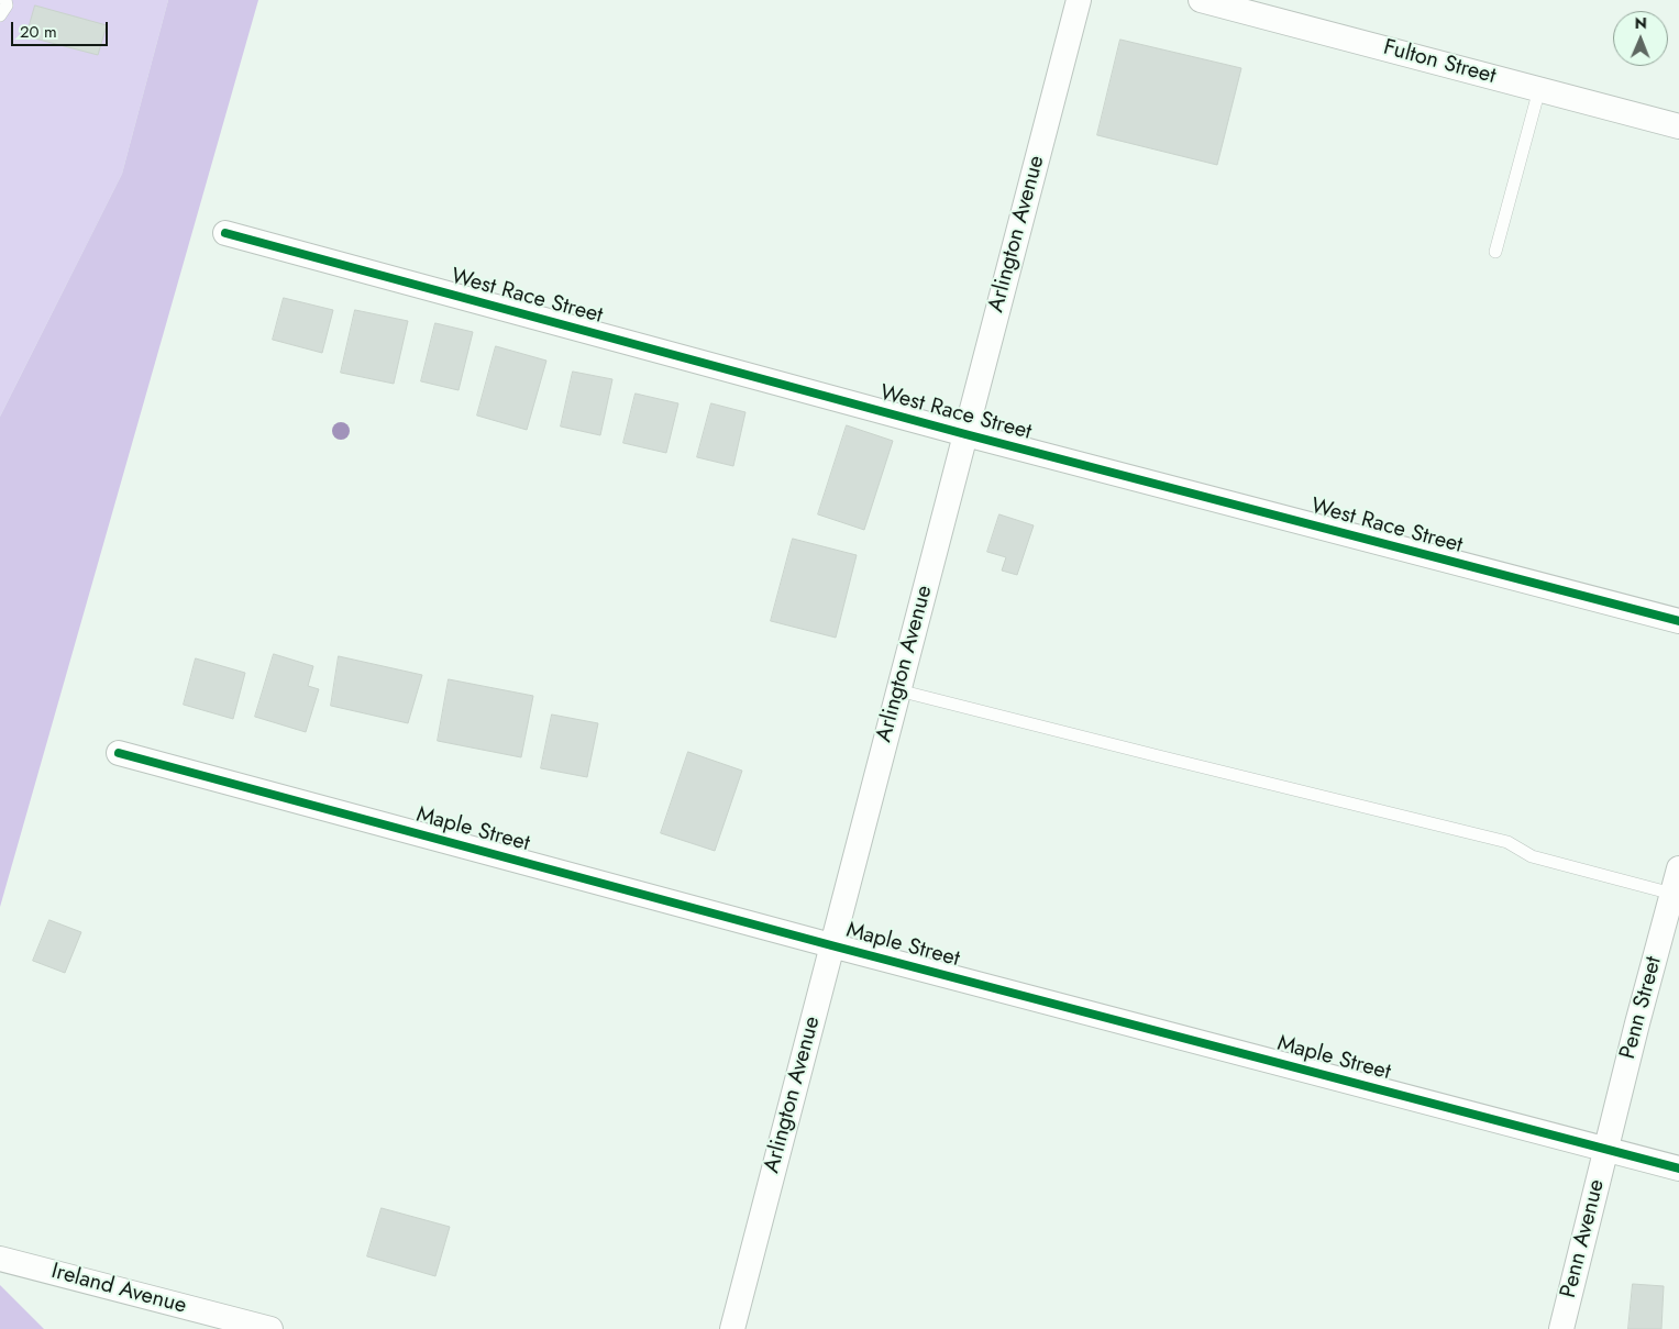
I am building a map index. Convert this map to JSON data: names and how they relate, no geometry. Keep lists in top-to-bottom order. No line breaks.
{"streets":{"street":["Fulton Street","Arlington Avenue","West Race Street","Maple Street","Penn Street","Penn Avenue","Ireland Avenue"]},"crossings":[["Arlington Avenue","West Race Street"],["Arlington Avenue","Maple Street"],["Maple Street","Penn Street"],["Maple Street","Penn Avenue"],["Penn Street","Penn Avenue"]],"scale_bar":"20 m","north":"top"}
